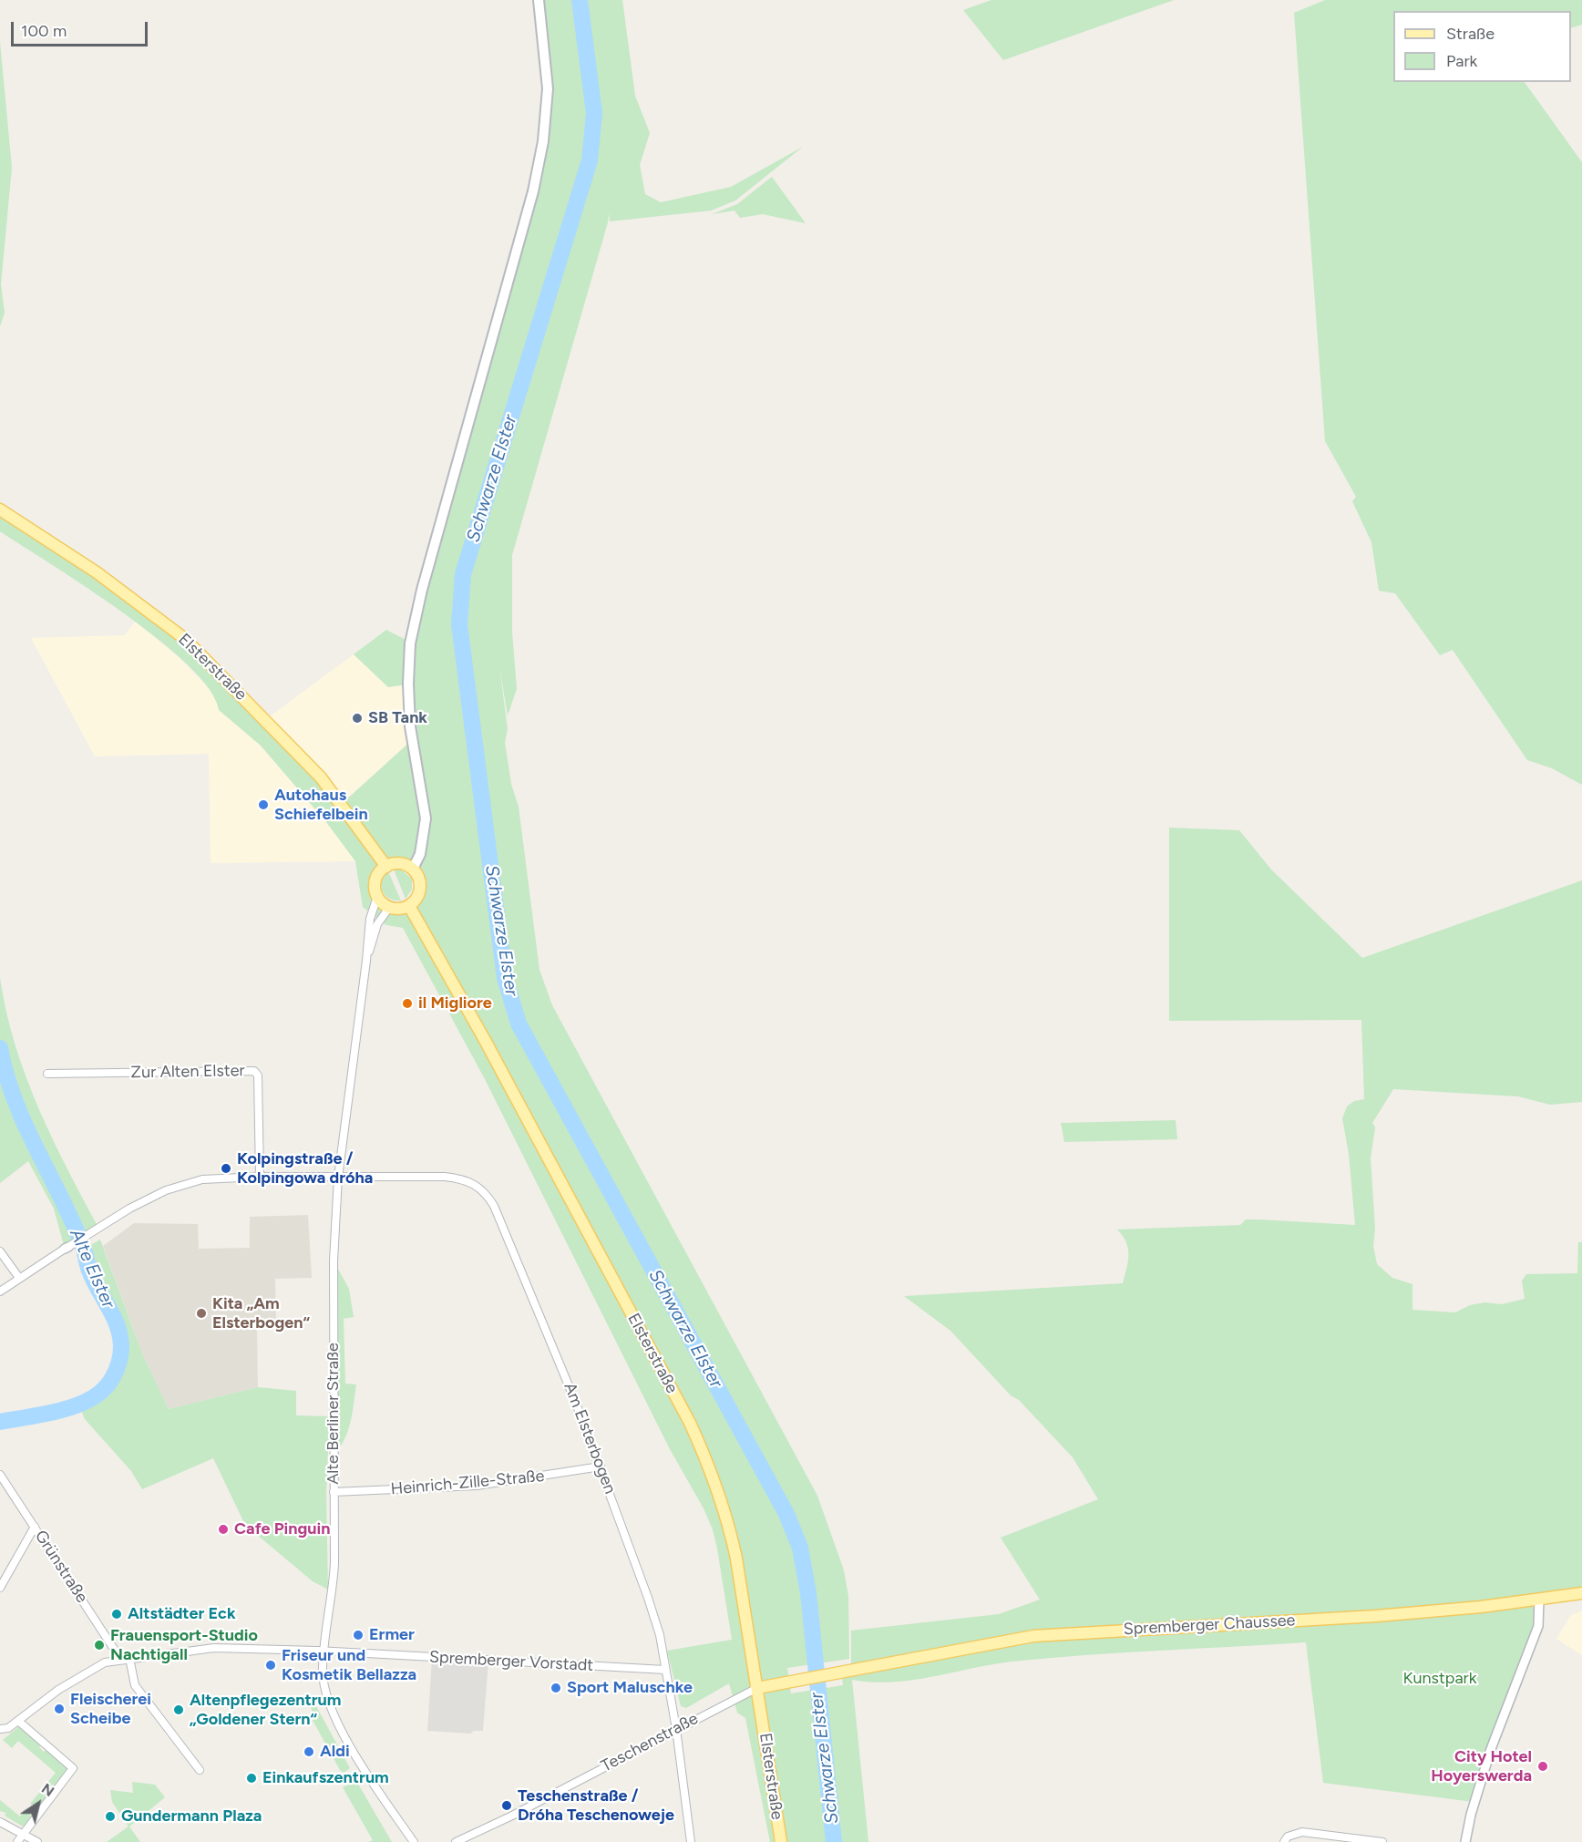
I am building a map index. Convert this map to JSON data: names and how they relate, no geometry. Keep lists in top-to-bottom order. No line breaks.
{"streets":{"main road":["Elsterstraße","Spremberger Chaussee"],"street":["Zur Alten Elster","Alte Berliner Straße","Am Elsterbogen","Heinrich-Zille-Straße","Grünstraße","Spremberger Vorstadt","Teschenstraße"]},"crossings":[["Elsterstraße","Alte Berliner Straße"],["Elsterstraße","Spremberger Chaussee"],["Elsterstraße","Teschenstraße"],["Zur Alten Elster","Am Elsterbogen"],["Alte Berliner Straße","Am Elsterbogen"],["Alte Berliner Straße","Heinrich-Zille-Straße"],["Alte Berliner Straße","Spremberger Vorstadt"],["Am Elsterbogen","Heinrich-Zille-Straße"],["Am Elsterbogen","Spremberger Vorstadt"],["Am Elsterbogen","Teschenstraße"],["Grünstraße","Spremberger Vorstadt"],["Spremberger Chaussee","Teschenstraße"]],"water":["Schwarze Elster","Alte Elster"],"parks":["Kunstpark"],"places":["SB Tank","Autohaus Schiefelbein","il Migliore","Kolpingstraße / Kolpingowa dróha","Kita „Am Elsterbogen“","Cafe Pinguin","Altstädter Eck","Ermer","Frauensport-Studio Nachtigall","Friseur und Kosmetik Bellazza","Sport Maluschke","Fleischerei Scheibe","Altenpflegezentrum „Goldener Stern“","Aldi","City Hotel Hoyerswerda","Einkaufszentrum","Teschenstraße / Dróha Teschenoweje","Gundermann Plaza"],"legend":["Straße","Park"],"scale_bar":"100 m","north":"top right"}
